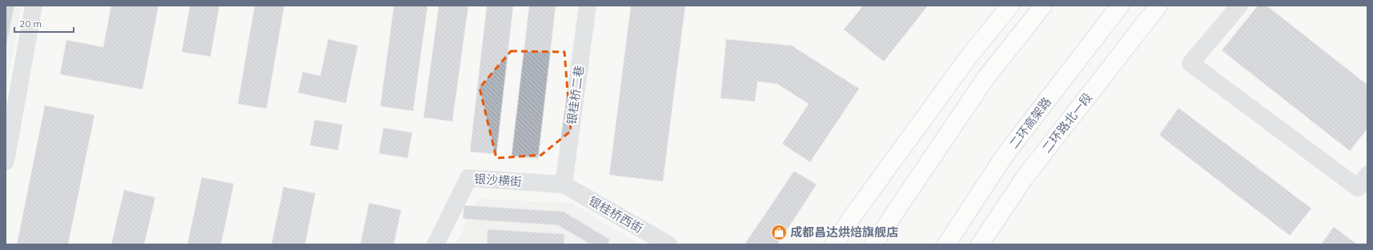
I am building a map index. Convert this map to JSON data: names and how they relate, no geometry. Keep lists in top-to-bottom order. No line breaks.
{"streets":{"main road":["二环高架路","二环路北一段"],"street":["银桂桥二巷","银沙横街","银桂桥西街"]},"crossings":[["银桂桥二巷","银沙横街"],["银桂桥二巷","银桂桥西街"],["银沙横街","银桂桥西街"]],"places":{"shop":["成都昌达烘焙旗舰店"]},"scale_bar":"20 m"}
